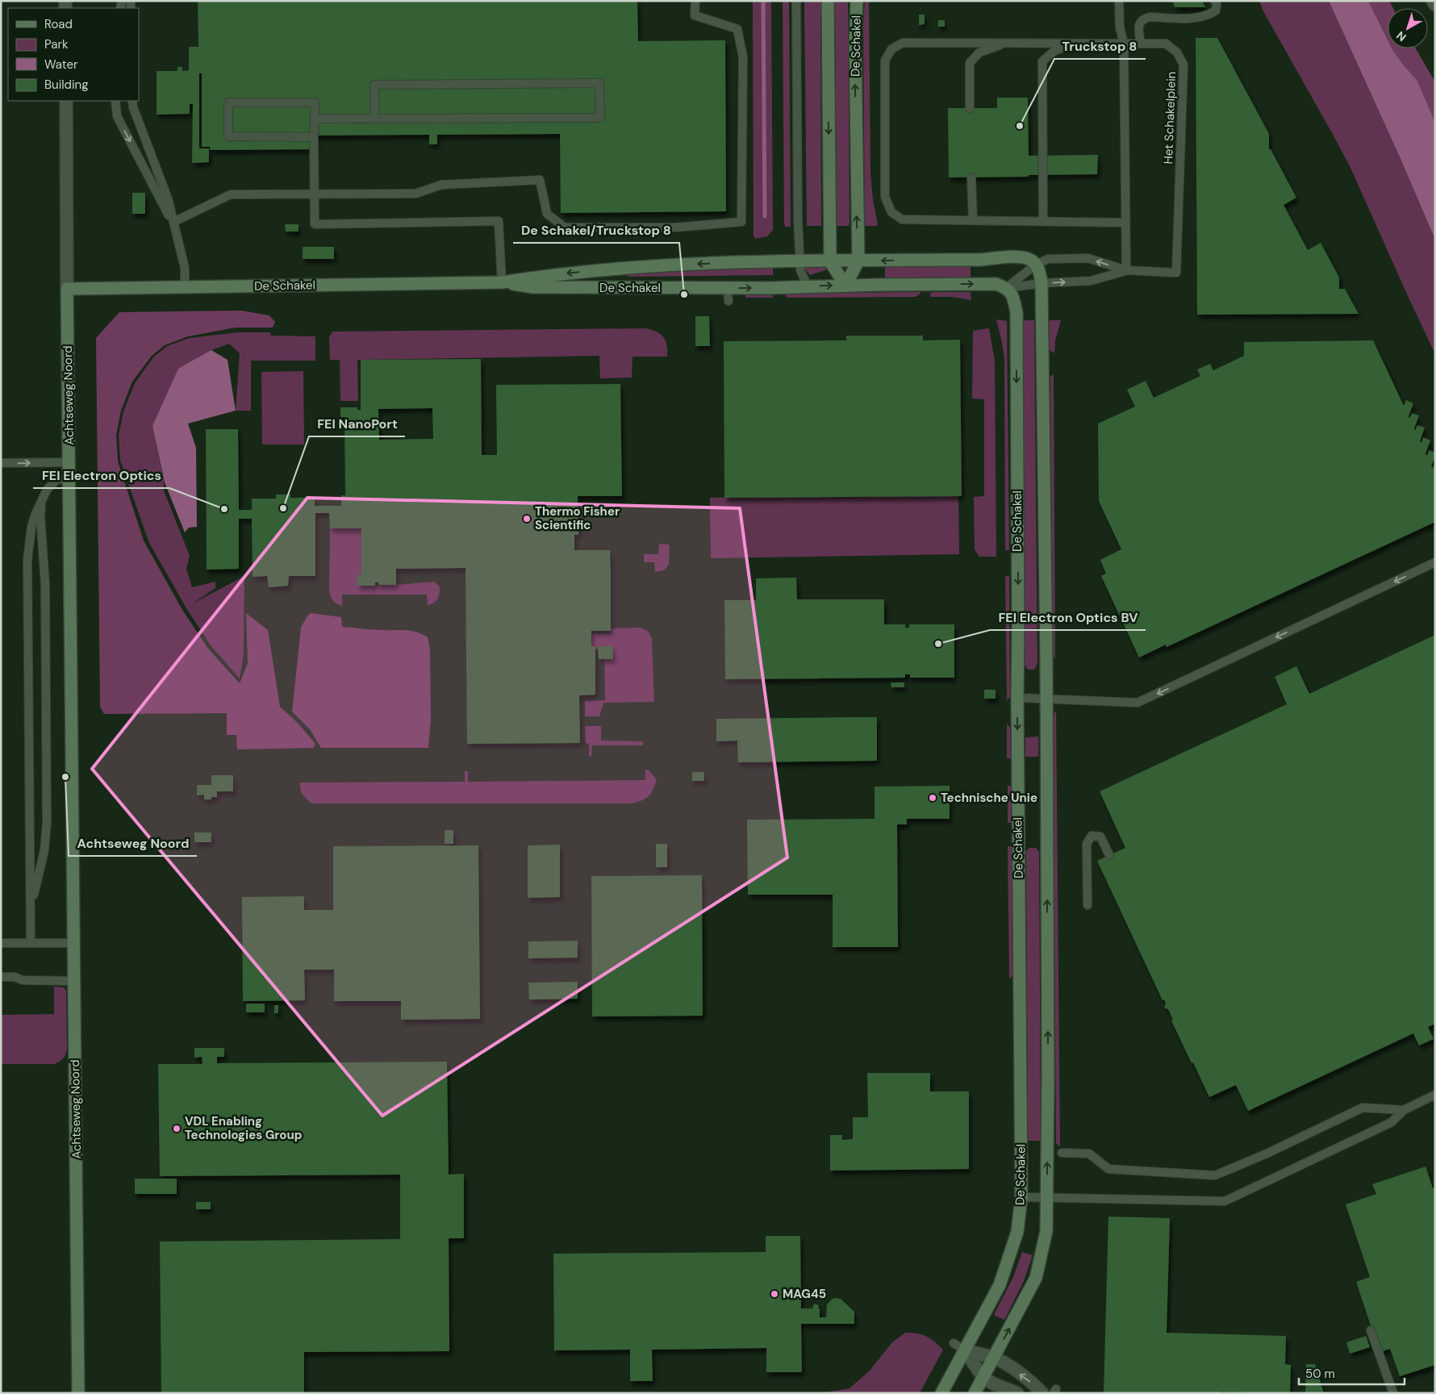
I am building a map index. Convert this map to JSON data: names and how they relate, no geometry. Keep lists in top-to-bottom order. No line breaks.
{"streets":{"street":["De Schakel","Achtseweg Noord"],"lane":["Het Schakelplein"]},"crossings":[["De Schakel","Het Schakelplein"],["De Schakel","Achtseweg Noord"]],"places":["Truckstop 8","De Schakel/Truckstop 8","FEI NanoPort","FEI Electron Optics","Thermo Fisher Scientific","FEI Electron Optics BV","Achtseweg Noord","Technische Unie","VDL Enabling Technologies Group","MAG45"],"legend":["Road","Park","Water","Building"],"scale_bar":"50 m","north":"bottom left"}
